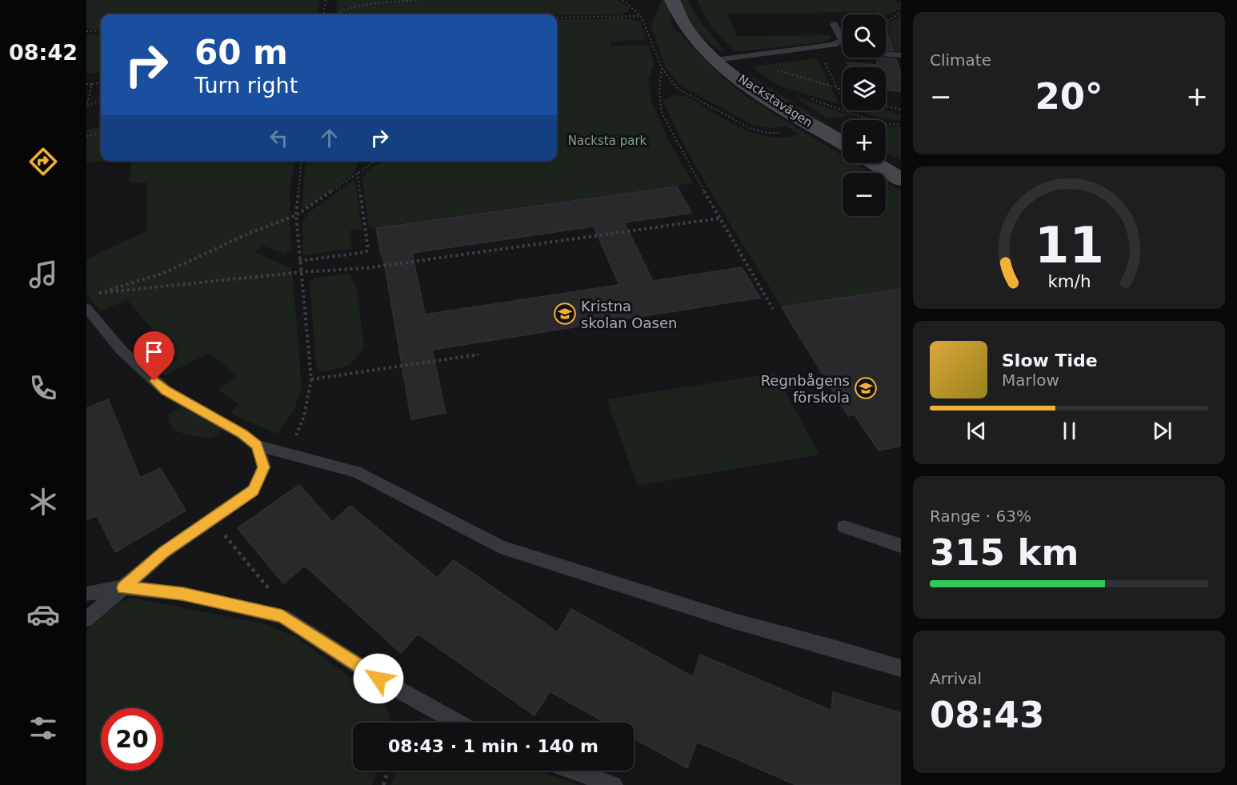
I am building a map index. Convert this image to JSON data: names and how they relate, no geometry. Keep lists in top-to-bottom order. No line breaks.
{"streets":{"street":["Nackstavägen"]},"parks":["Nacksta park"],"places":{"school or university":["Kristna skolan Oasen","Regnbågens förskola"]},"page":{"tabs":"08:42","tile":["Climate",["Range · 63%","315 km"],["Arrival","08:43"]],"map_buttons":["+","−"],"turn":["60 m","Turn right"],"heat":["−","20°","+"],"song":["Slow Tide","Marlow"],"limit":"20","trip":"08:43 · 1 min · 140 m","gauge":["11","km/h"]}}
